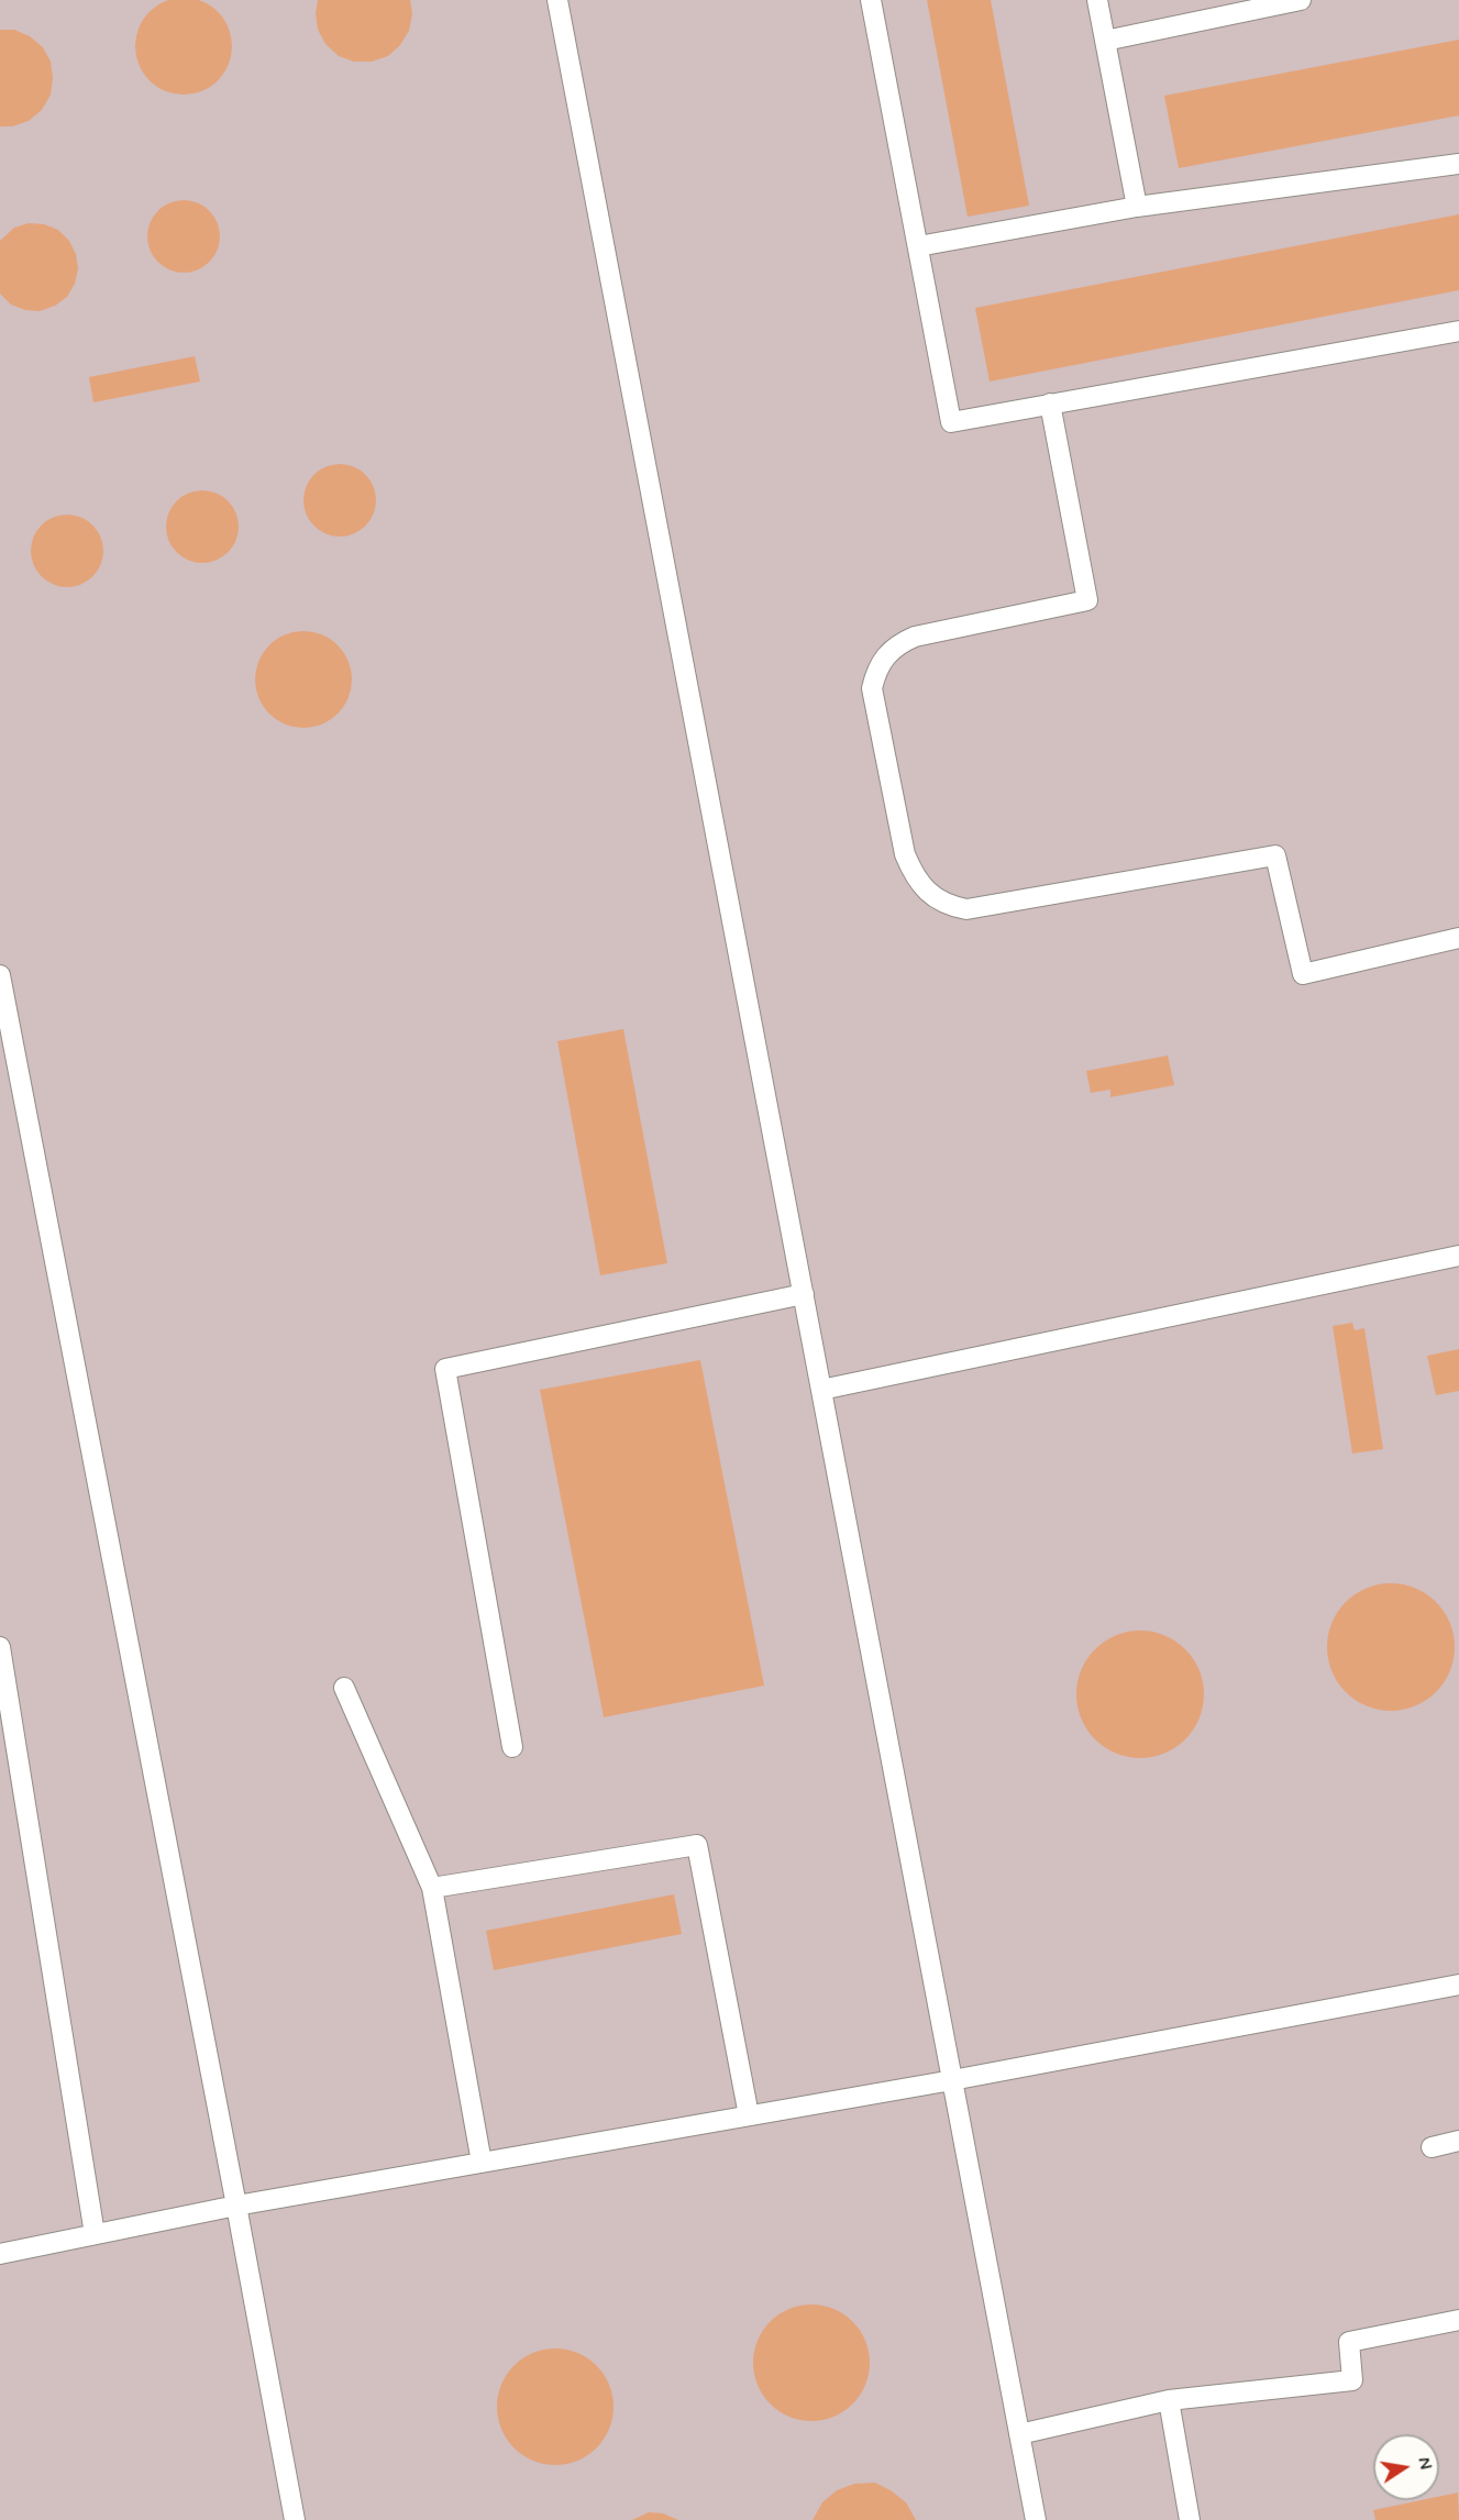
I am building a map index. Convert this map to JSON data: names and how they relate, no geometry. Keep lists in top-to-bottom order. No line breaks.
{"north":"right"}
